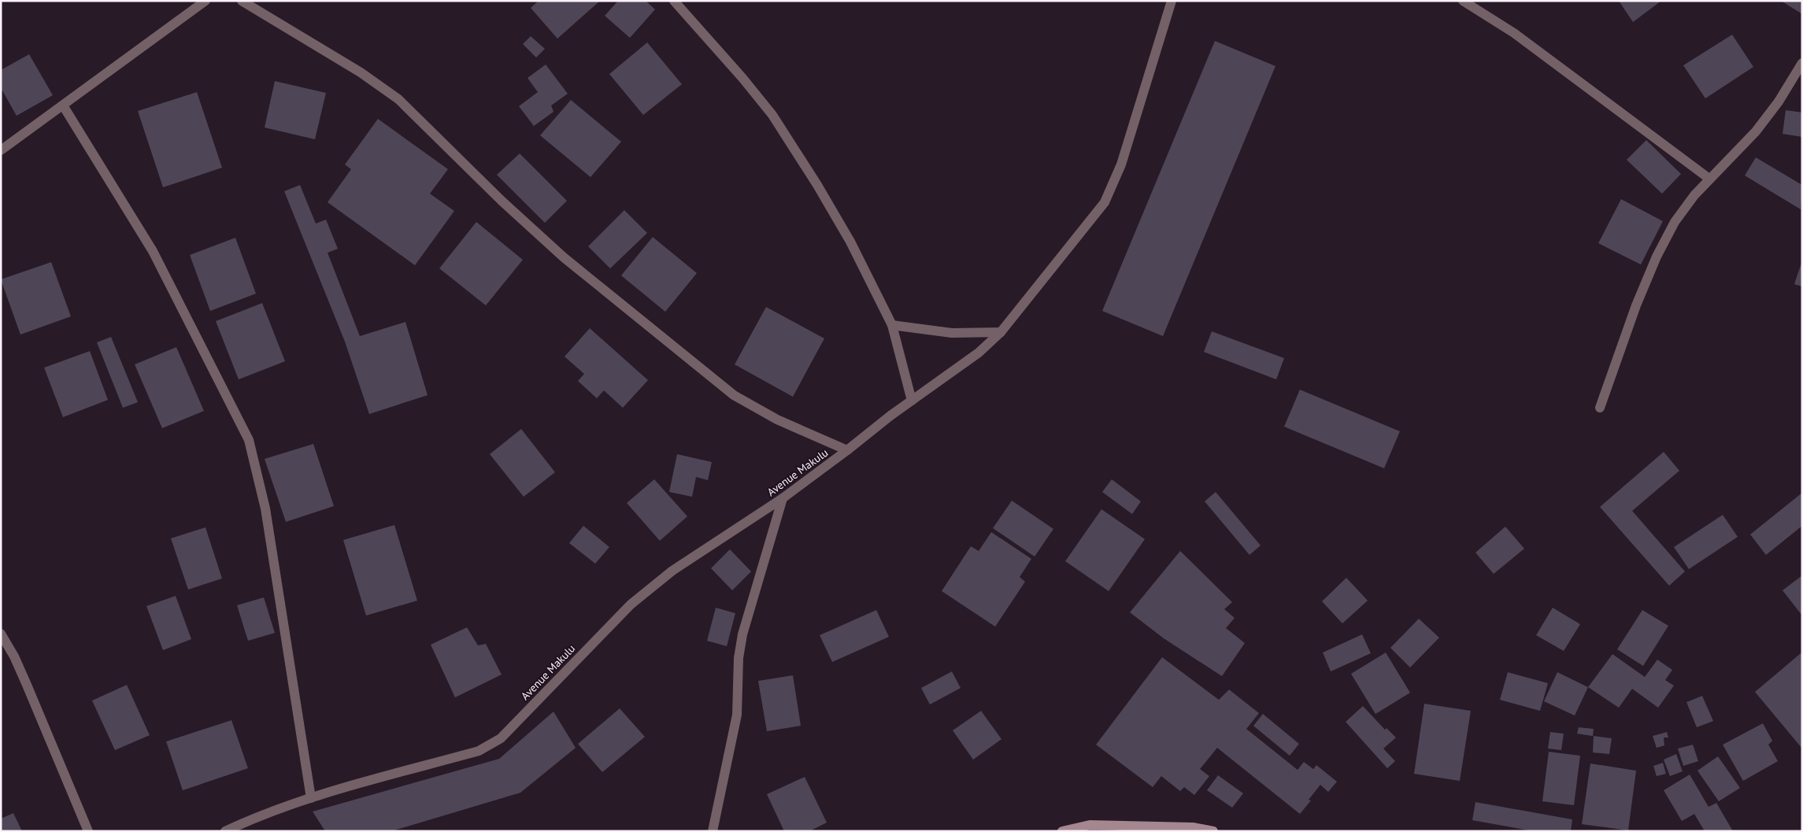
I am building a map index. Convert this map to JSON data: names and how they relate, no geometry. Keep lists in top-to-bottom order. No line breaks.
{"streets":{"street":["Avenue Makulu"]}}
